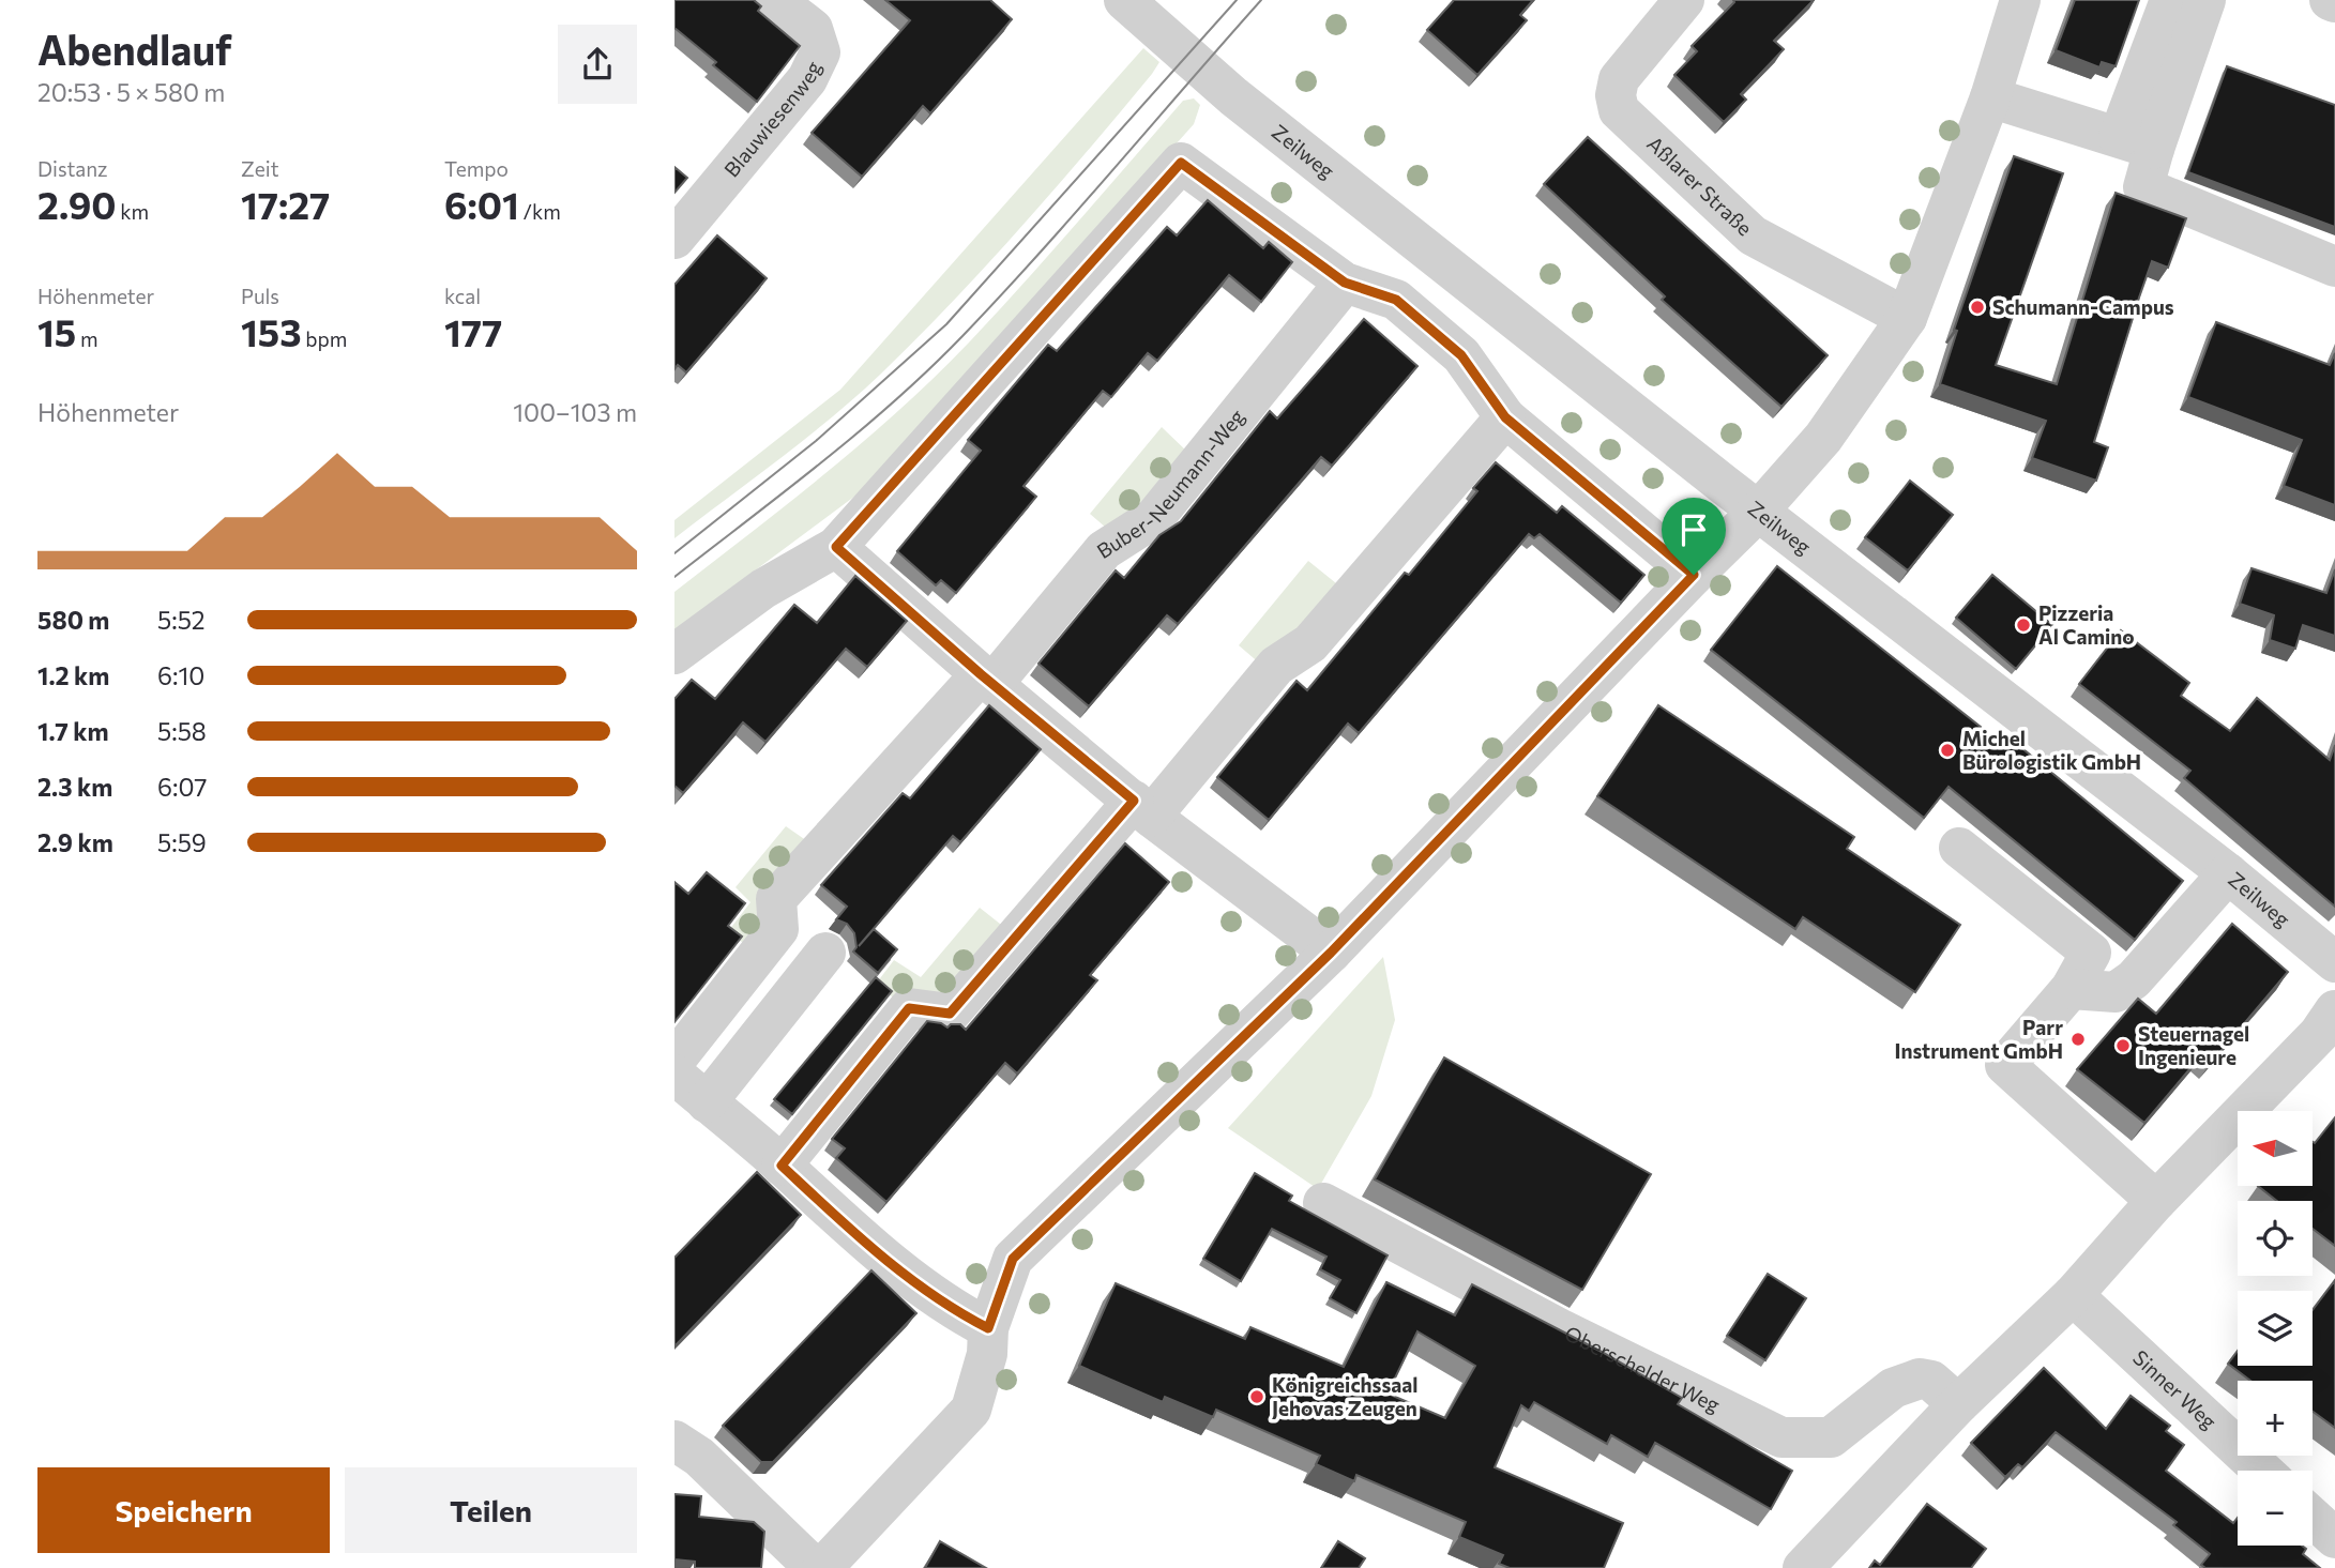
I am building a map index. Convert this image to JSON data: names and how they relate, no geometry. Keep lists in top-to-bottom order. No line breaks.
{"streets":{"street":["Blauwiesenweg","Zeilweg","Aßlarer Straße","Buber-Neumann-Weg","Oberschelder Weg","Sinner Weg"]},"places":["Schumann-Campus","Pizzeria Al Camino","Michel Bürologistik GmbH","Parr Instrument GmbH","Steuernagel Ingenieure","Königreichssaal Jehovas Zeugen"],"north":"left","page":{"heading":["Abendlauf","20:53 · 5 × 580 m"],"stats":[["Distanz","2.90 km"],["Zeit","17:27"],["Tempo","6:01 /km"],["Höhenmeter","15 m"],["Puls","153 bpm"],["kcal","177"]],"chart":["Höhenmeter","100–103 m"],"list":[{"name":"580 m","note":"5:52"},{"name":"1.2 km","note":"6:10"},{"name":"1.7 km","note":"5:58"},{"name":"2.3 km","note":"6:07"},{"name":"2.9 km","note":"5:59"}],"map_buttons":["+","−"],"buttons":["Speichern","Teilen"]}}
